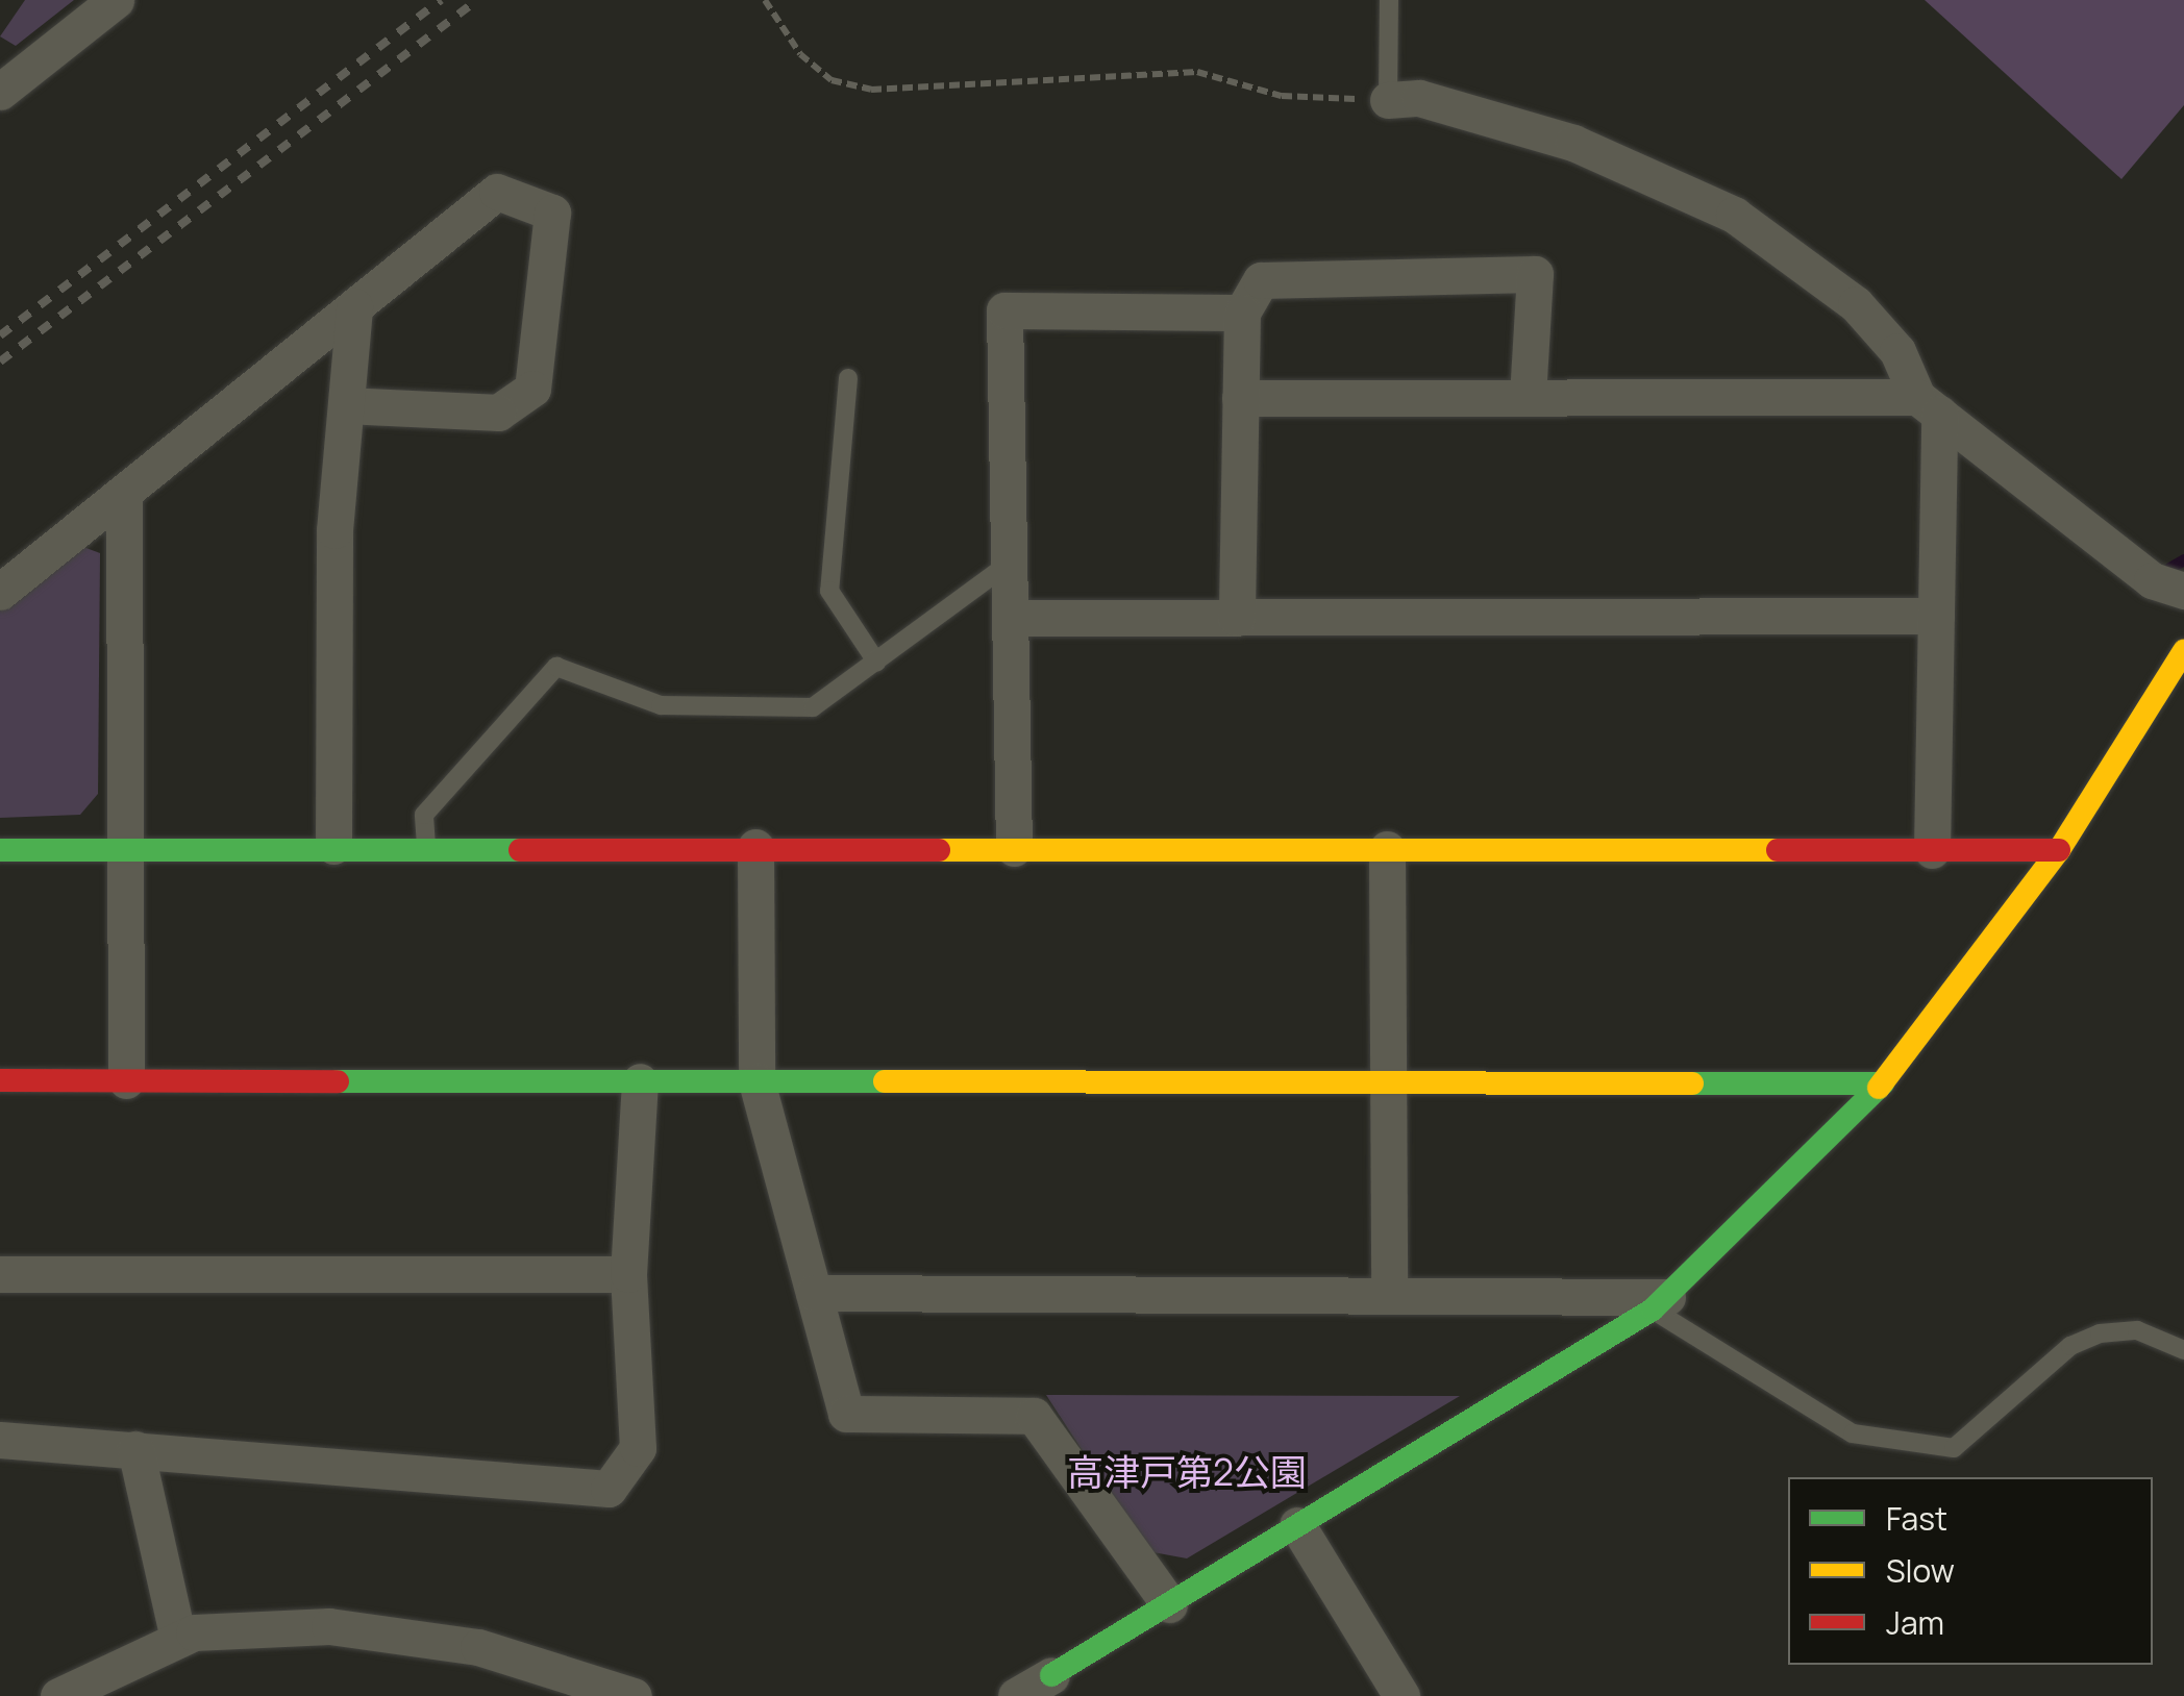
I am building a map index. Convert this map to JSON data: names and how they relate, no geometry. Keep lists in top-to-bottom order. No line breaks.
{"parks":["高津戸第2公園"],"legend":["Fast","Slow","Jam"]}
